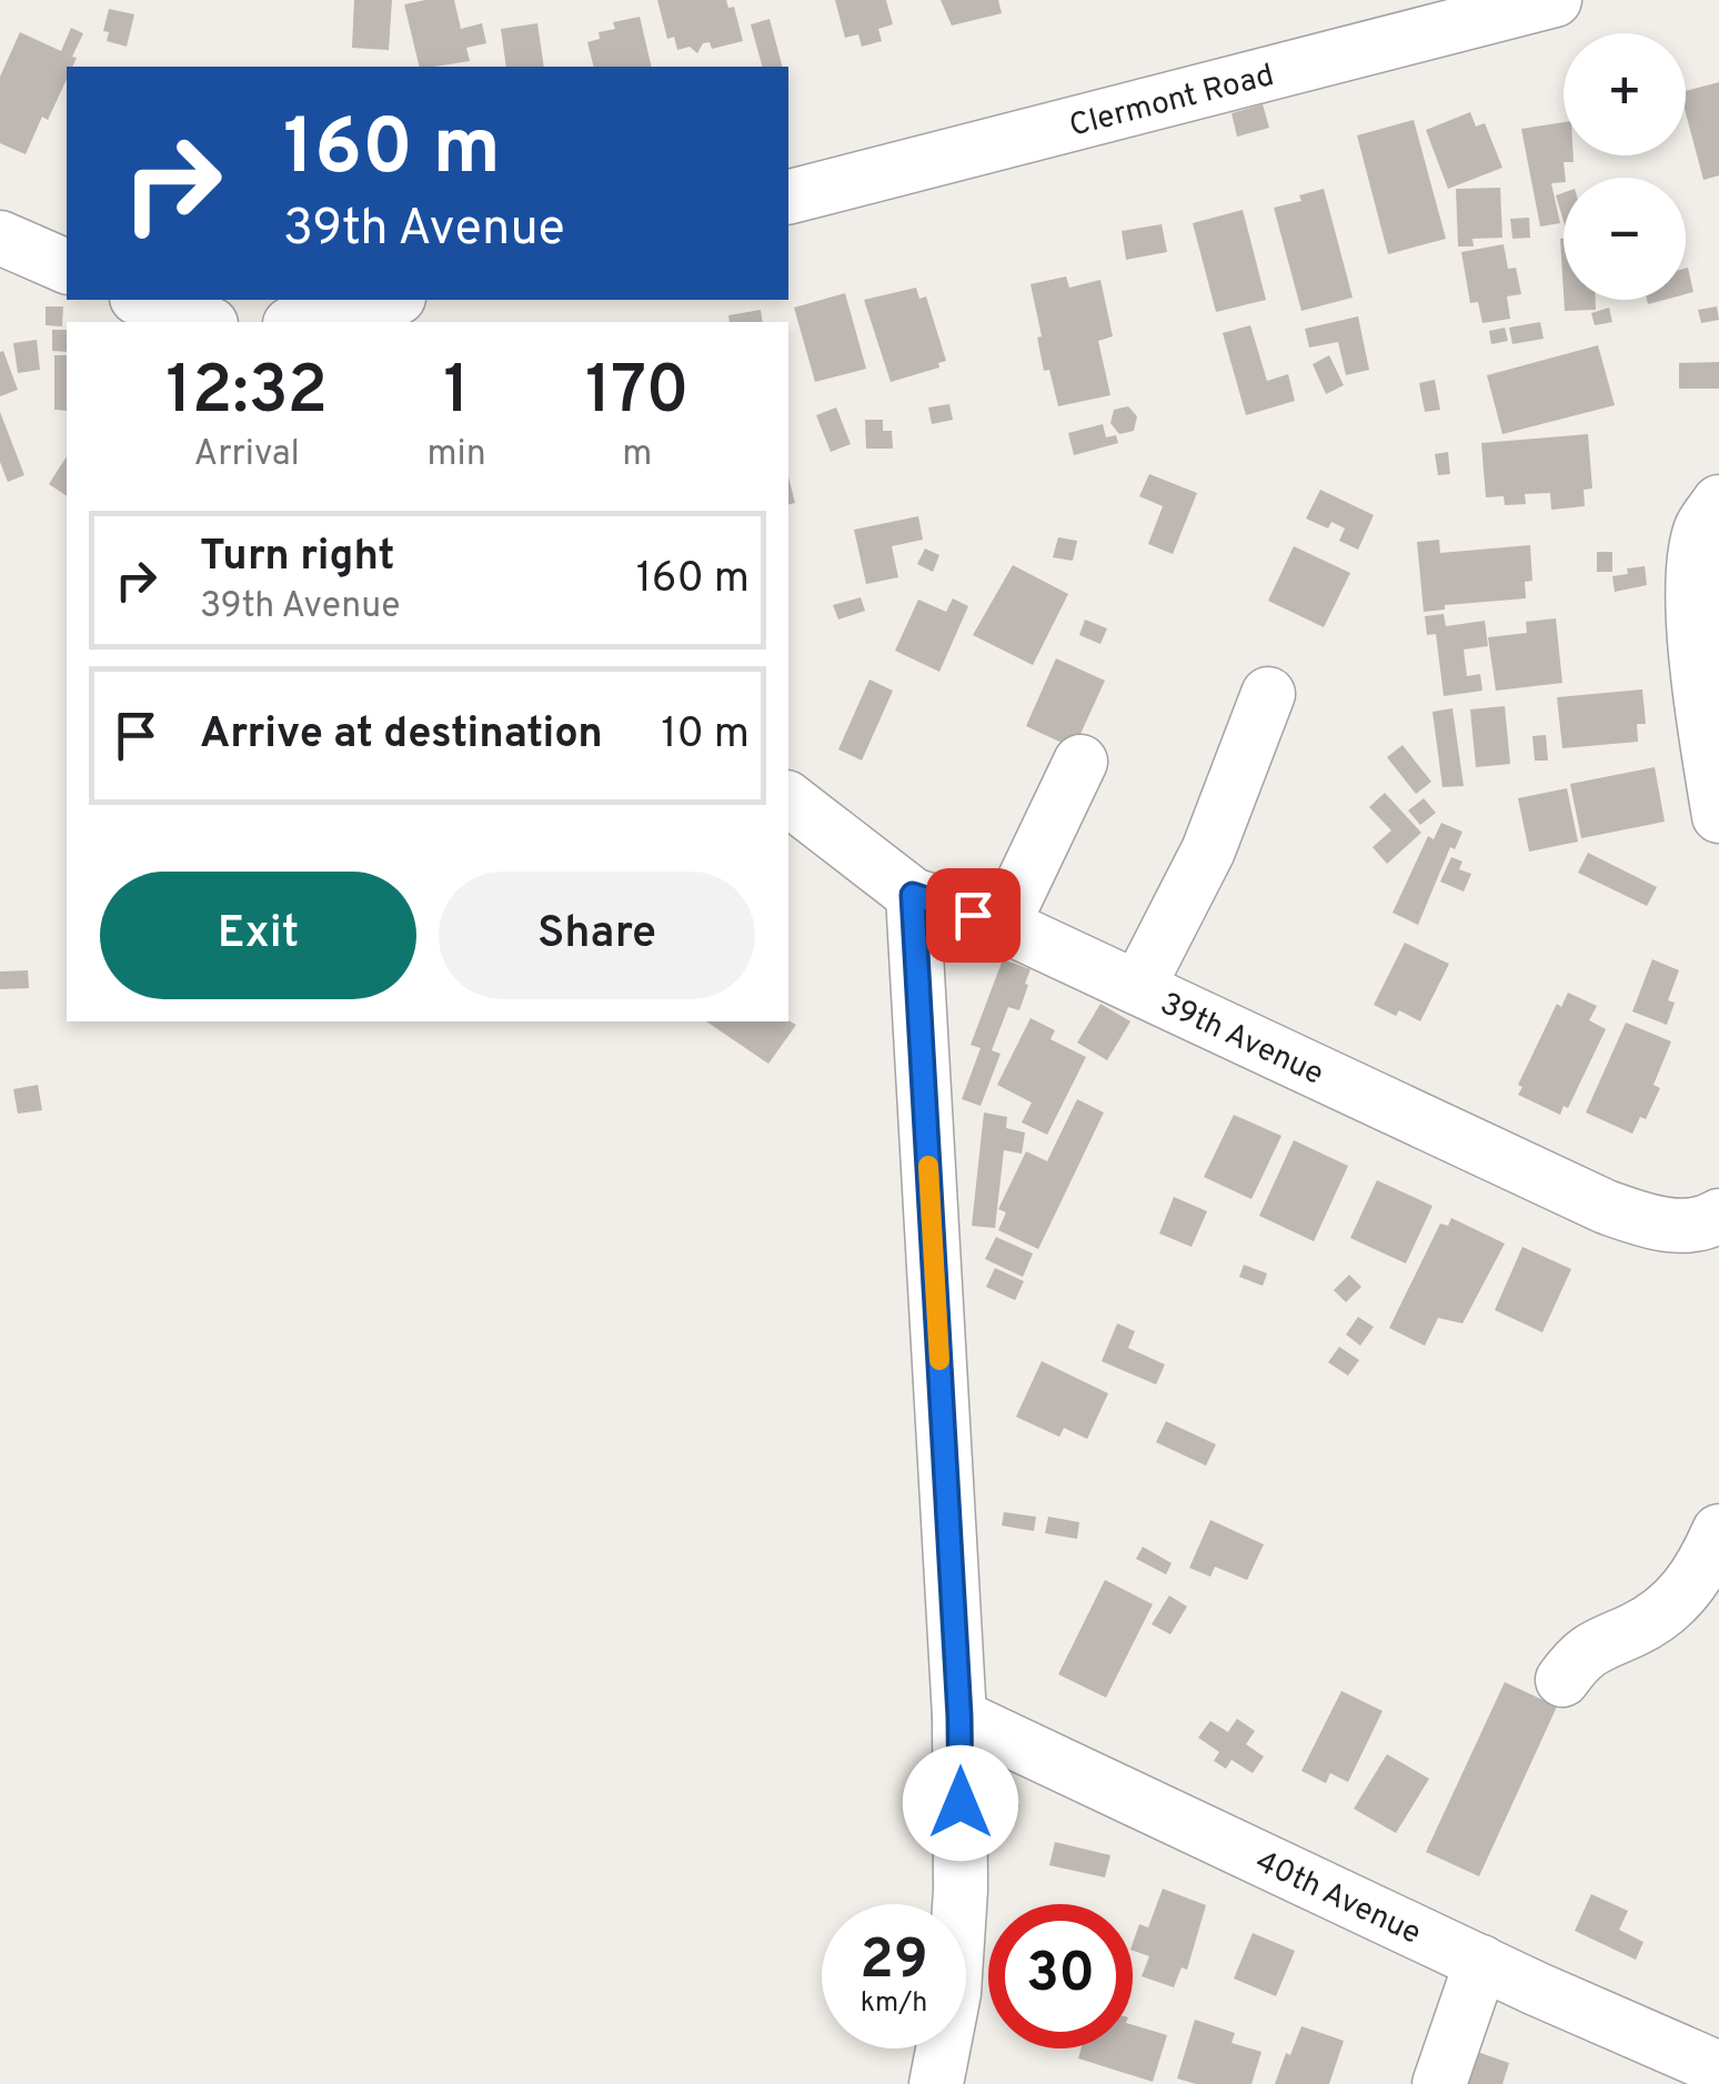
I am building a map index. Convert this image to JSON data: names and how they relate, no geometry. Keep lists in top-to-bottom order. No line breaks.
{"streets":{"street":["Clermont Road","39th Avenue","40th Avenue"]},"page":{"map_buttons":["+","−"],"turn":["160 m","39th Avenue"],"eta":["12:32","Arrival","1","min","170","m"],"list":[{"name":"Turn right","note":"39th Avenue","value":"160 m"},{"name":"Arrive at destination","value":"10 m"}],"buttons":["Exit","Share"],"speed":"29 km/h","limit":"30"}}
